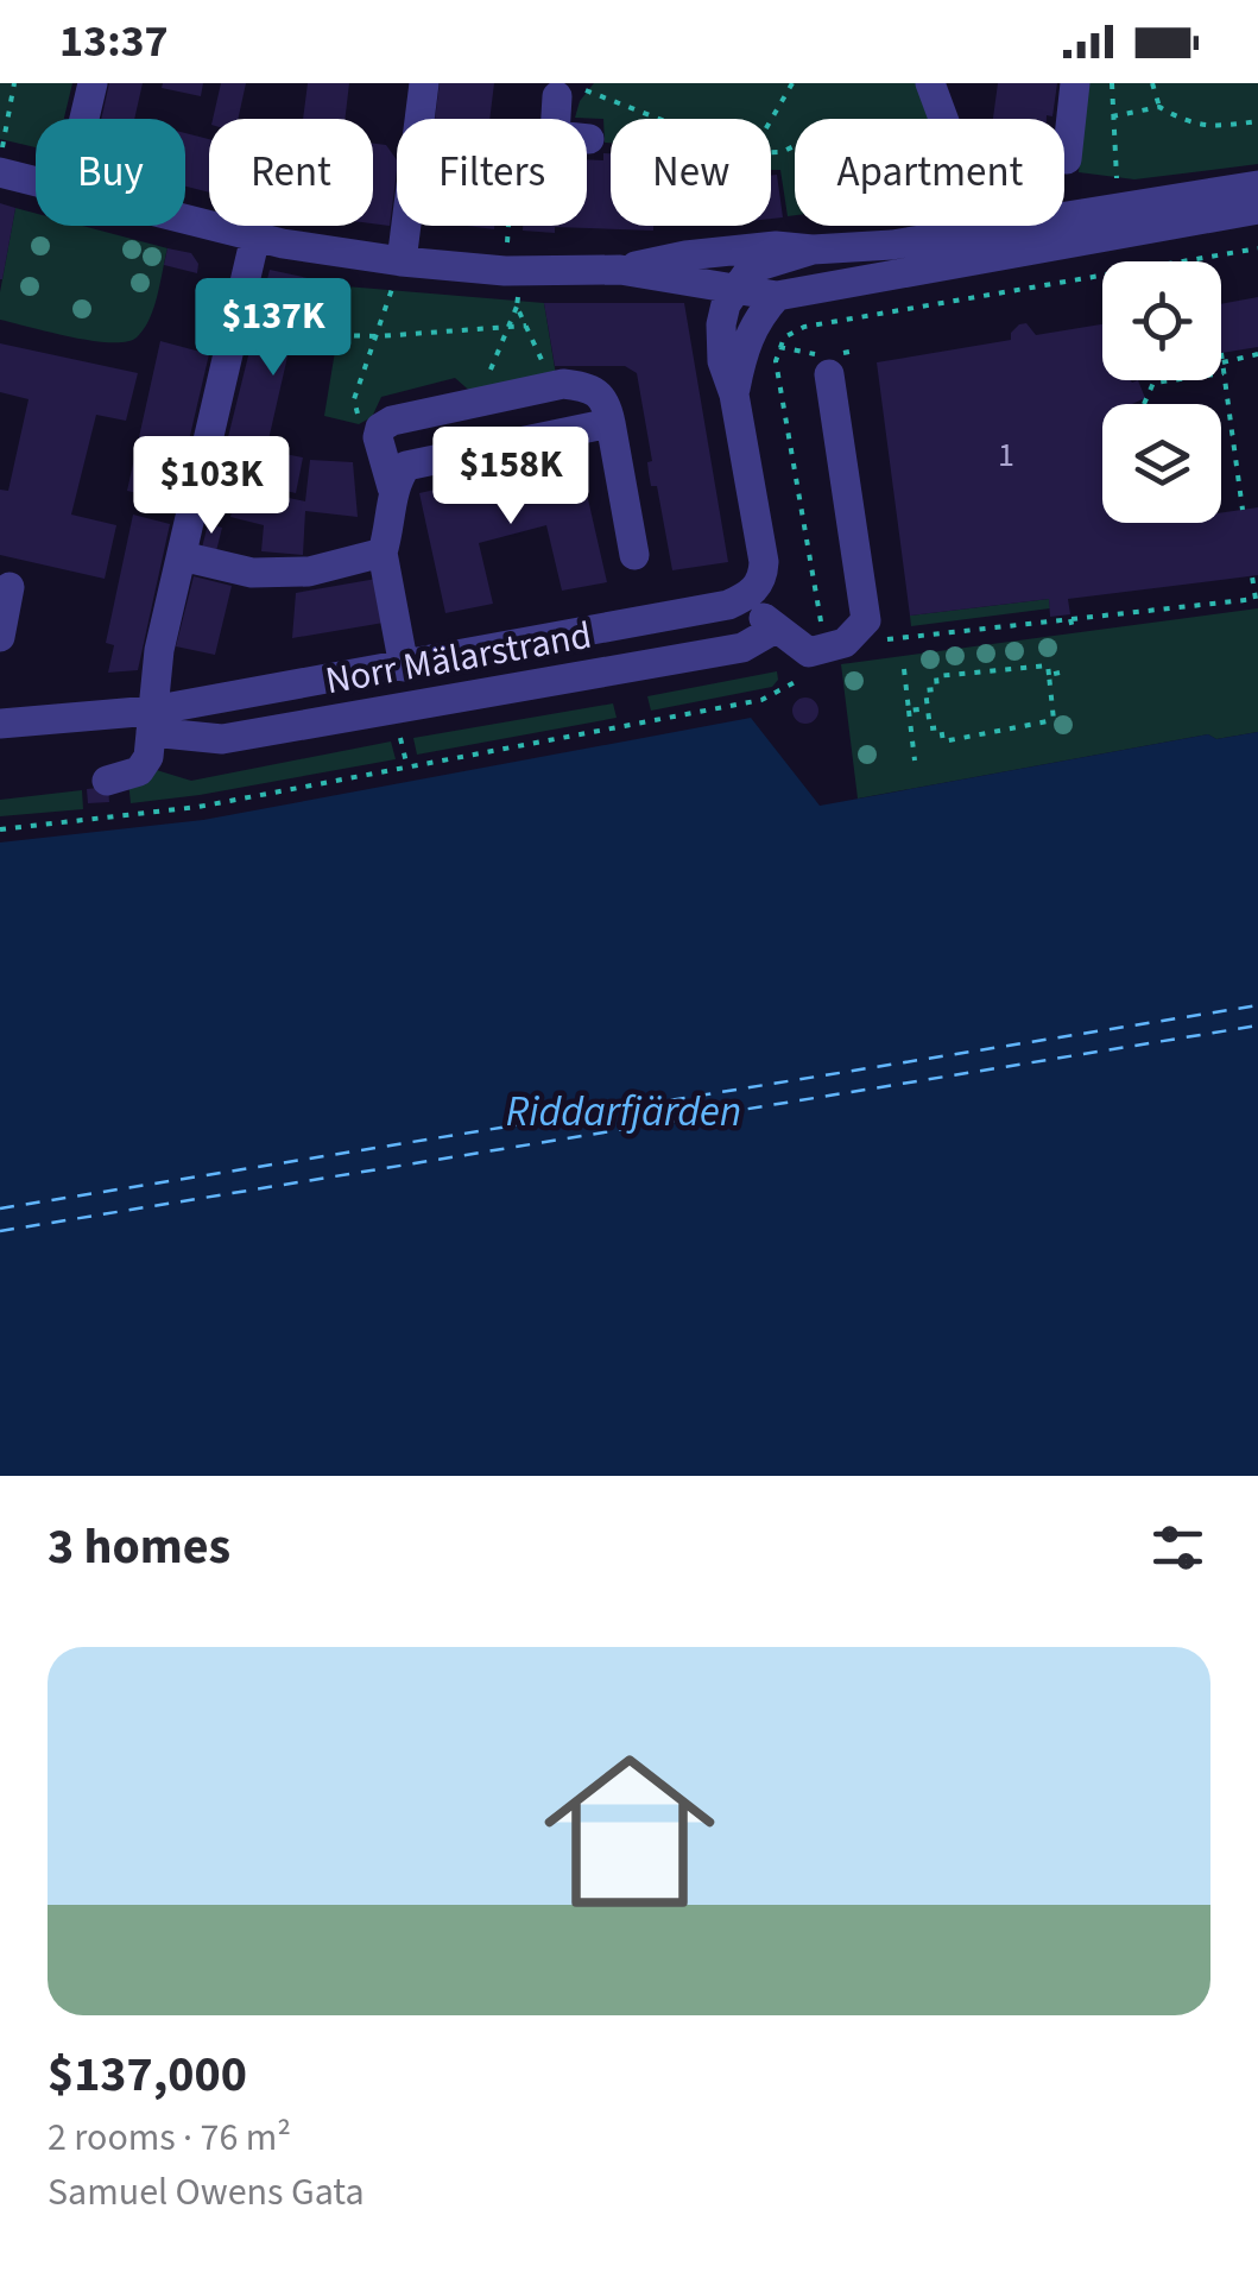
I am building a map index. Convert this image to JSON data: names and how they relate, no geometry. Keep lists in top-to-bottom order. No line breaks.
{"streets":{"street":["Norr Mälarstrand"]},"water":["Riddarfjärden"],"house_numbers":["1"],"page":{"status":"13:37","chip":["Buy","Rent","Filters","New","Apartment"],"price":["$137K","$158K","$103K"],"heading":"3 homes","list":[{"name":"$137,000","note":"2 rooms · 76 m² · Samuel Owens Gata"}]}}
